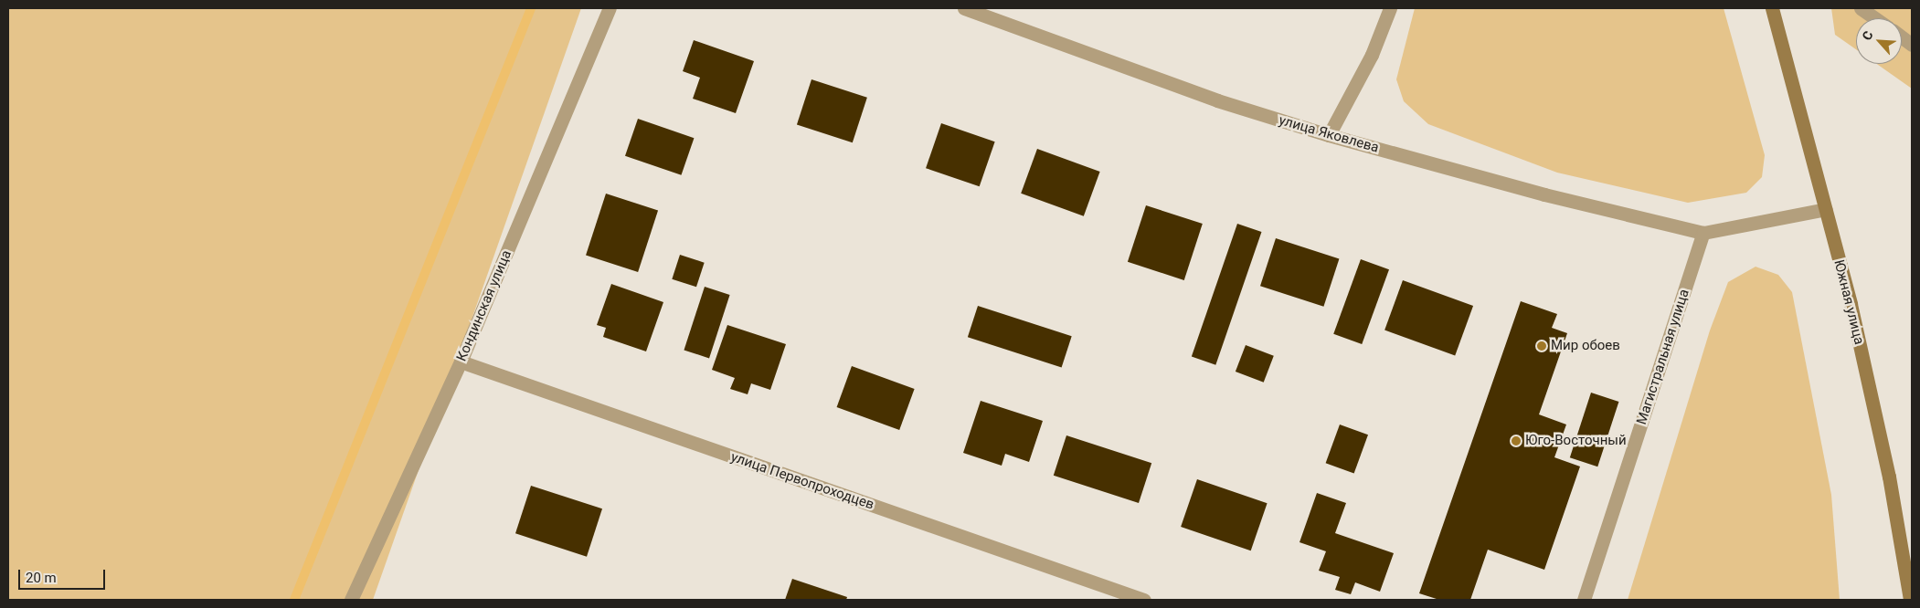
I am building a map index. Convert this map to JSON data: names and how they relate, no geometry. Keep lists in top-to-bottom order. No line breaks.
{"streets":{"main road":["Южная улица"],"street":["улица Яковлева","Кондинская улица","Магистральная улица","улица Первопроходцев"]},"crossings":[["улица Яковлева","Магистральная улица"],["Кондинская улица","улица Первопроходцев"]],"places":["Мир обоев","Юго-Восточный"],"scale_bar":"20 m","north":"top left"}
